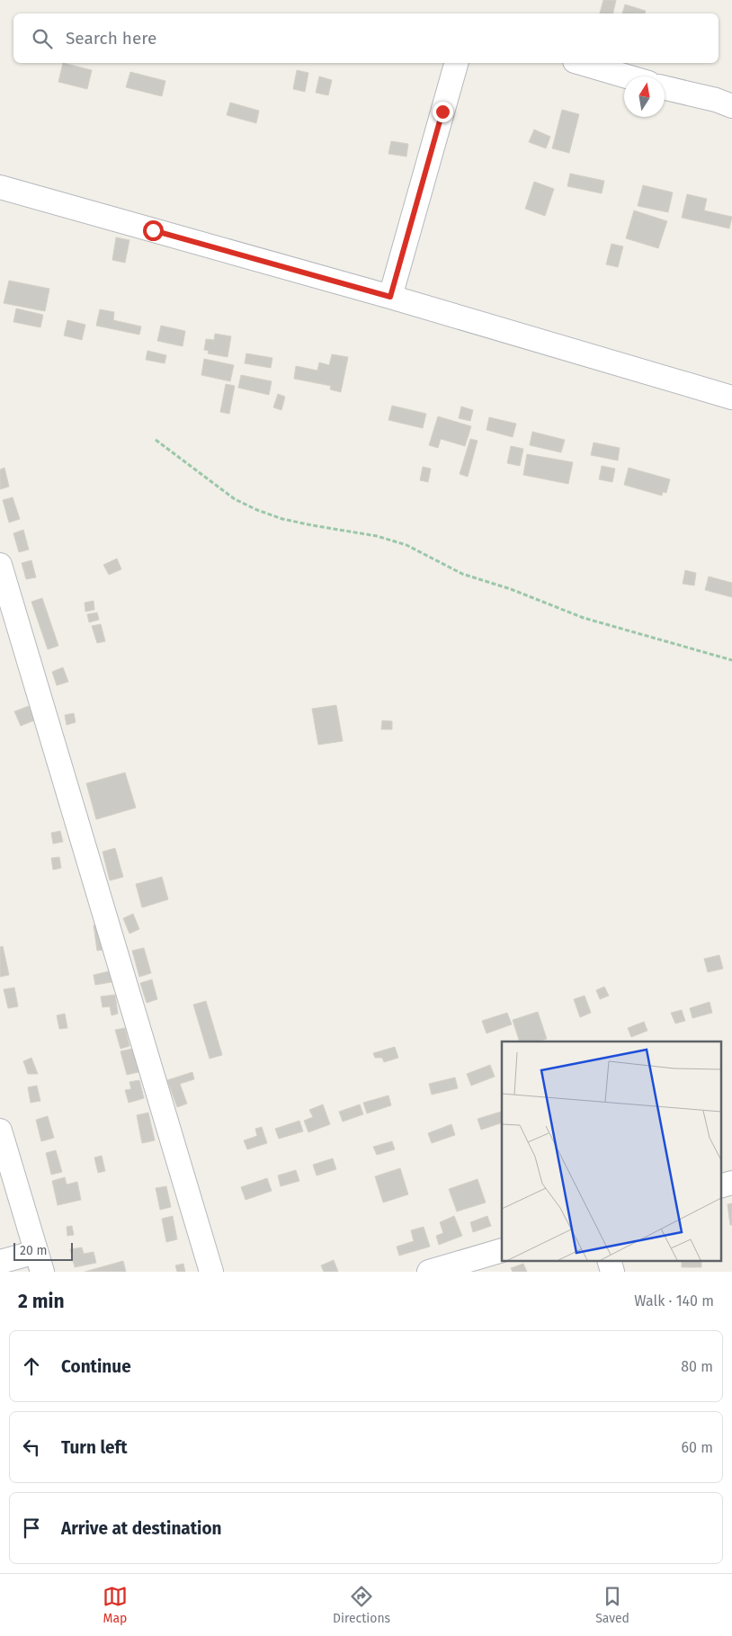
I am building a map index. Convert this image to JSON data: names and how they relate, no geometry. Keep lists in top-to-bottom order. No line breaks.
{"scale_bar":"20 m","north":"top","page":{"search":"Search here","scale":"20 m","heading":["2 min","Walk · 140 m"],"list":[["Continue","80 m"],["Turn left","60 m"],"Arrive at destination"],"nav":["Map","Directions","Saved"]}}
